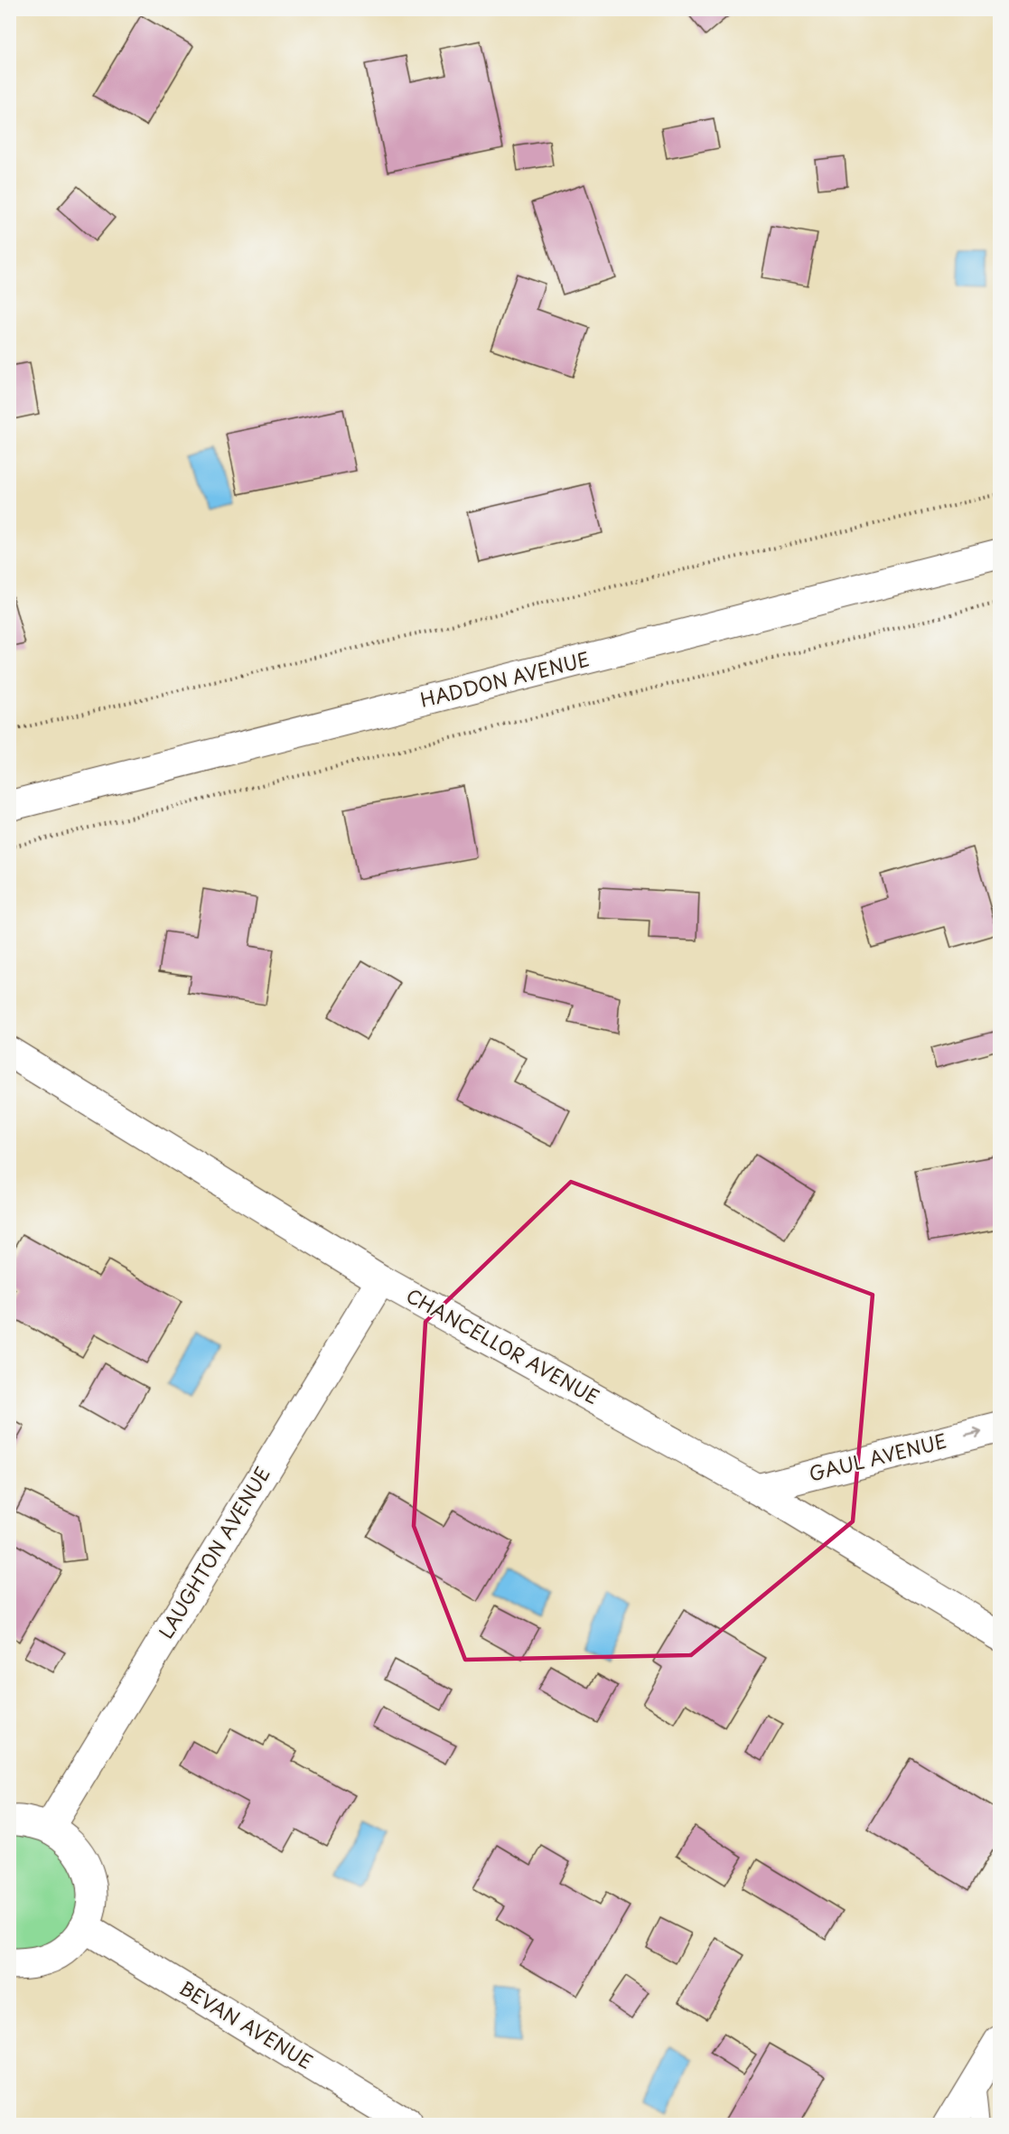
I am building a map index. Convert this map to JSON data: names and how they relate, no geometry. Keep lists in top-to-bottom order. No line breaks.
{"streets":{"street":["HADDON AVENUE","CHANCELLOR AVENUE","GAUL AVENUE","LAUGHTON AVENUE","BEVAN AVENUE"]},"crossings":[["CHANCELLOR AVENUE","GAUL AVENUE"],["CHANCELLOR AVENUE","LAUGHTON AVENUE"]],"one_way":["GAUL AVENUE"]}
